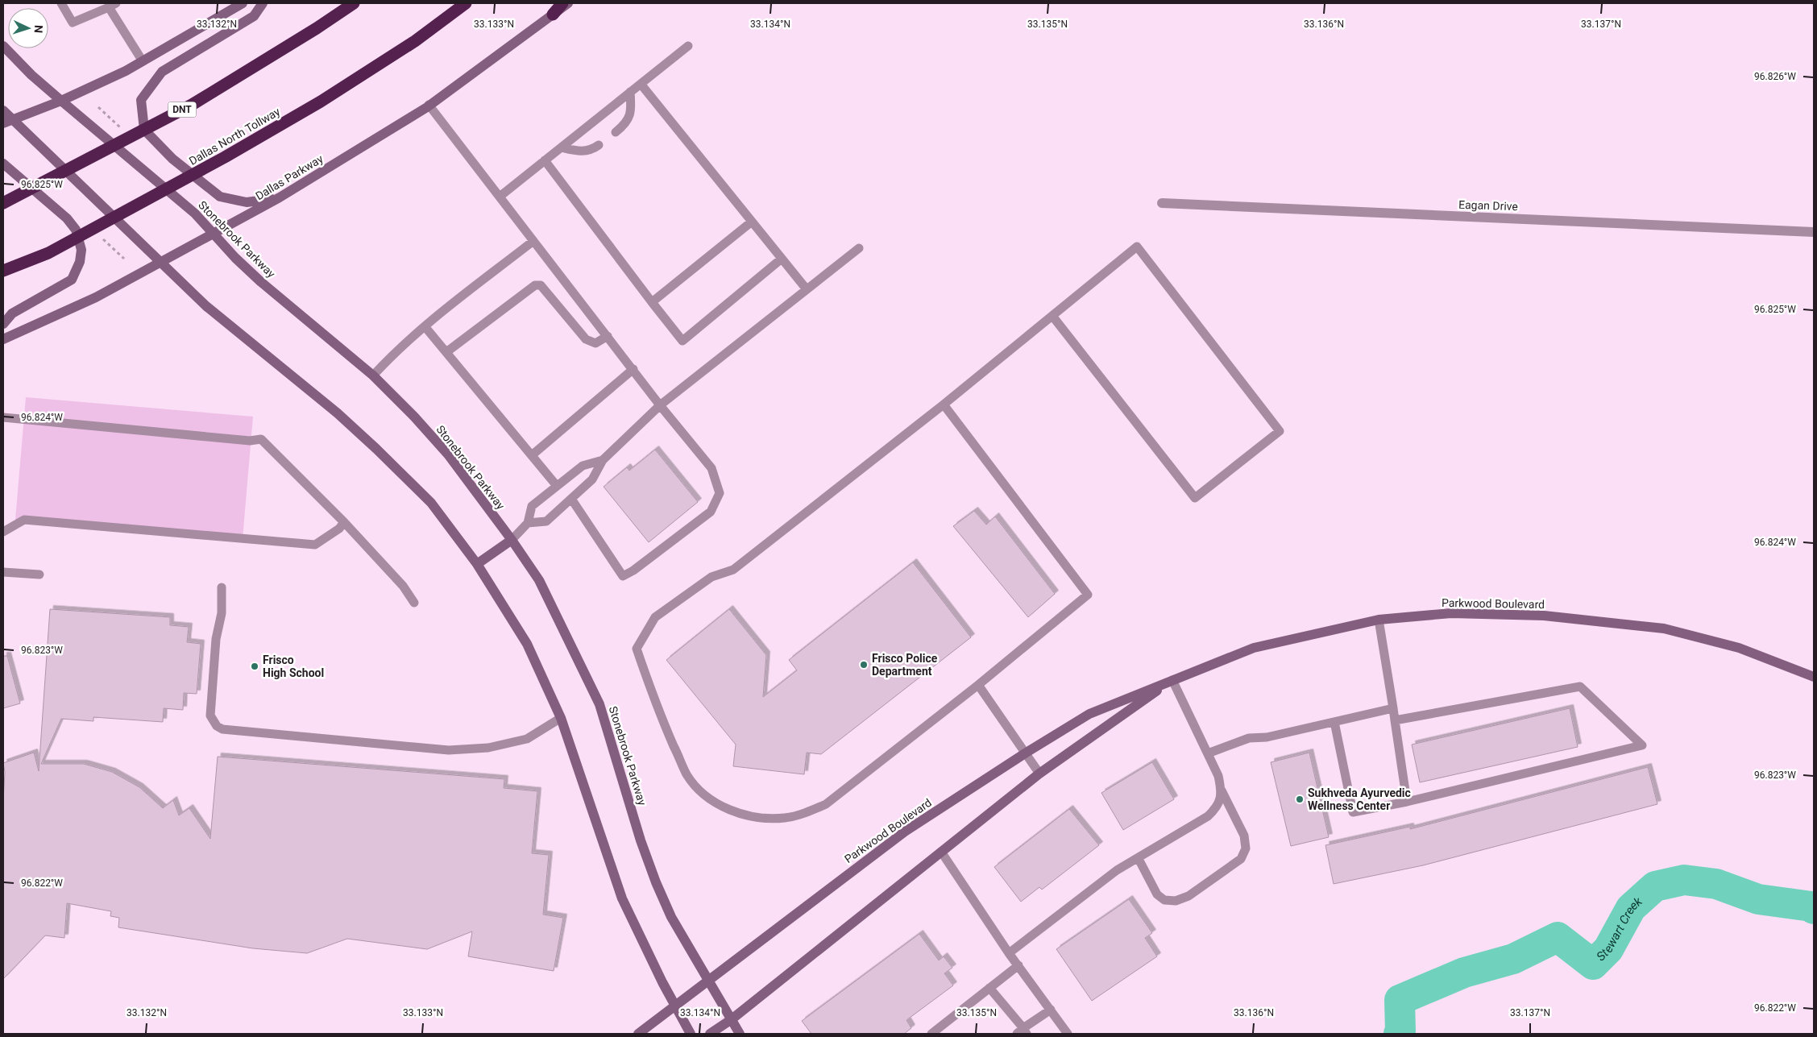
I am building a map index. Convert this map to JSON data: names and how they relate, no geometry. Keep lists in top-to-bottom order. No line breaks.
{"streets":{"highway":["DNT","Dallas North Tollway"],"main road":["Dallas Parkway","Stonebrook Parkway","Parkwood Boulevard"],"street":["Eagan Drive"]},"crossings":[["Dallas Parkway","Stonebrook Parkway"],["Stonebrook Parkway","Parkwood Boulevard"]],"water":["Stewart Creek"],"places":["Frisco Police Department","Frisco High School","Sukhveda Ayurvedic Wellness Center"],"north":"right","coordinates":["33.132°N","33.133°N","33.134°N","33.135°N","33.136°N","33.137°N","96.826°W","96.825°W","96.824°W","96.823°W","96.822°W"]}
